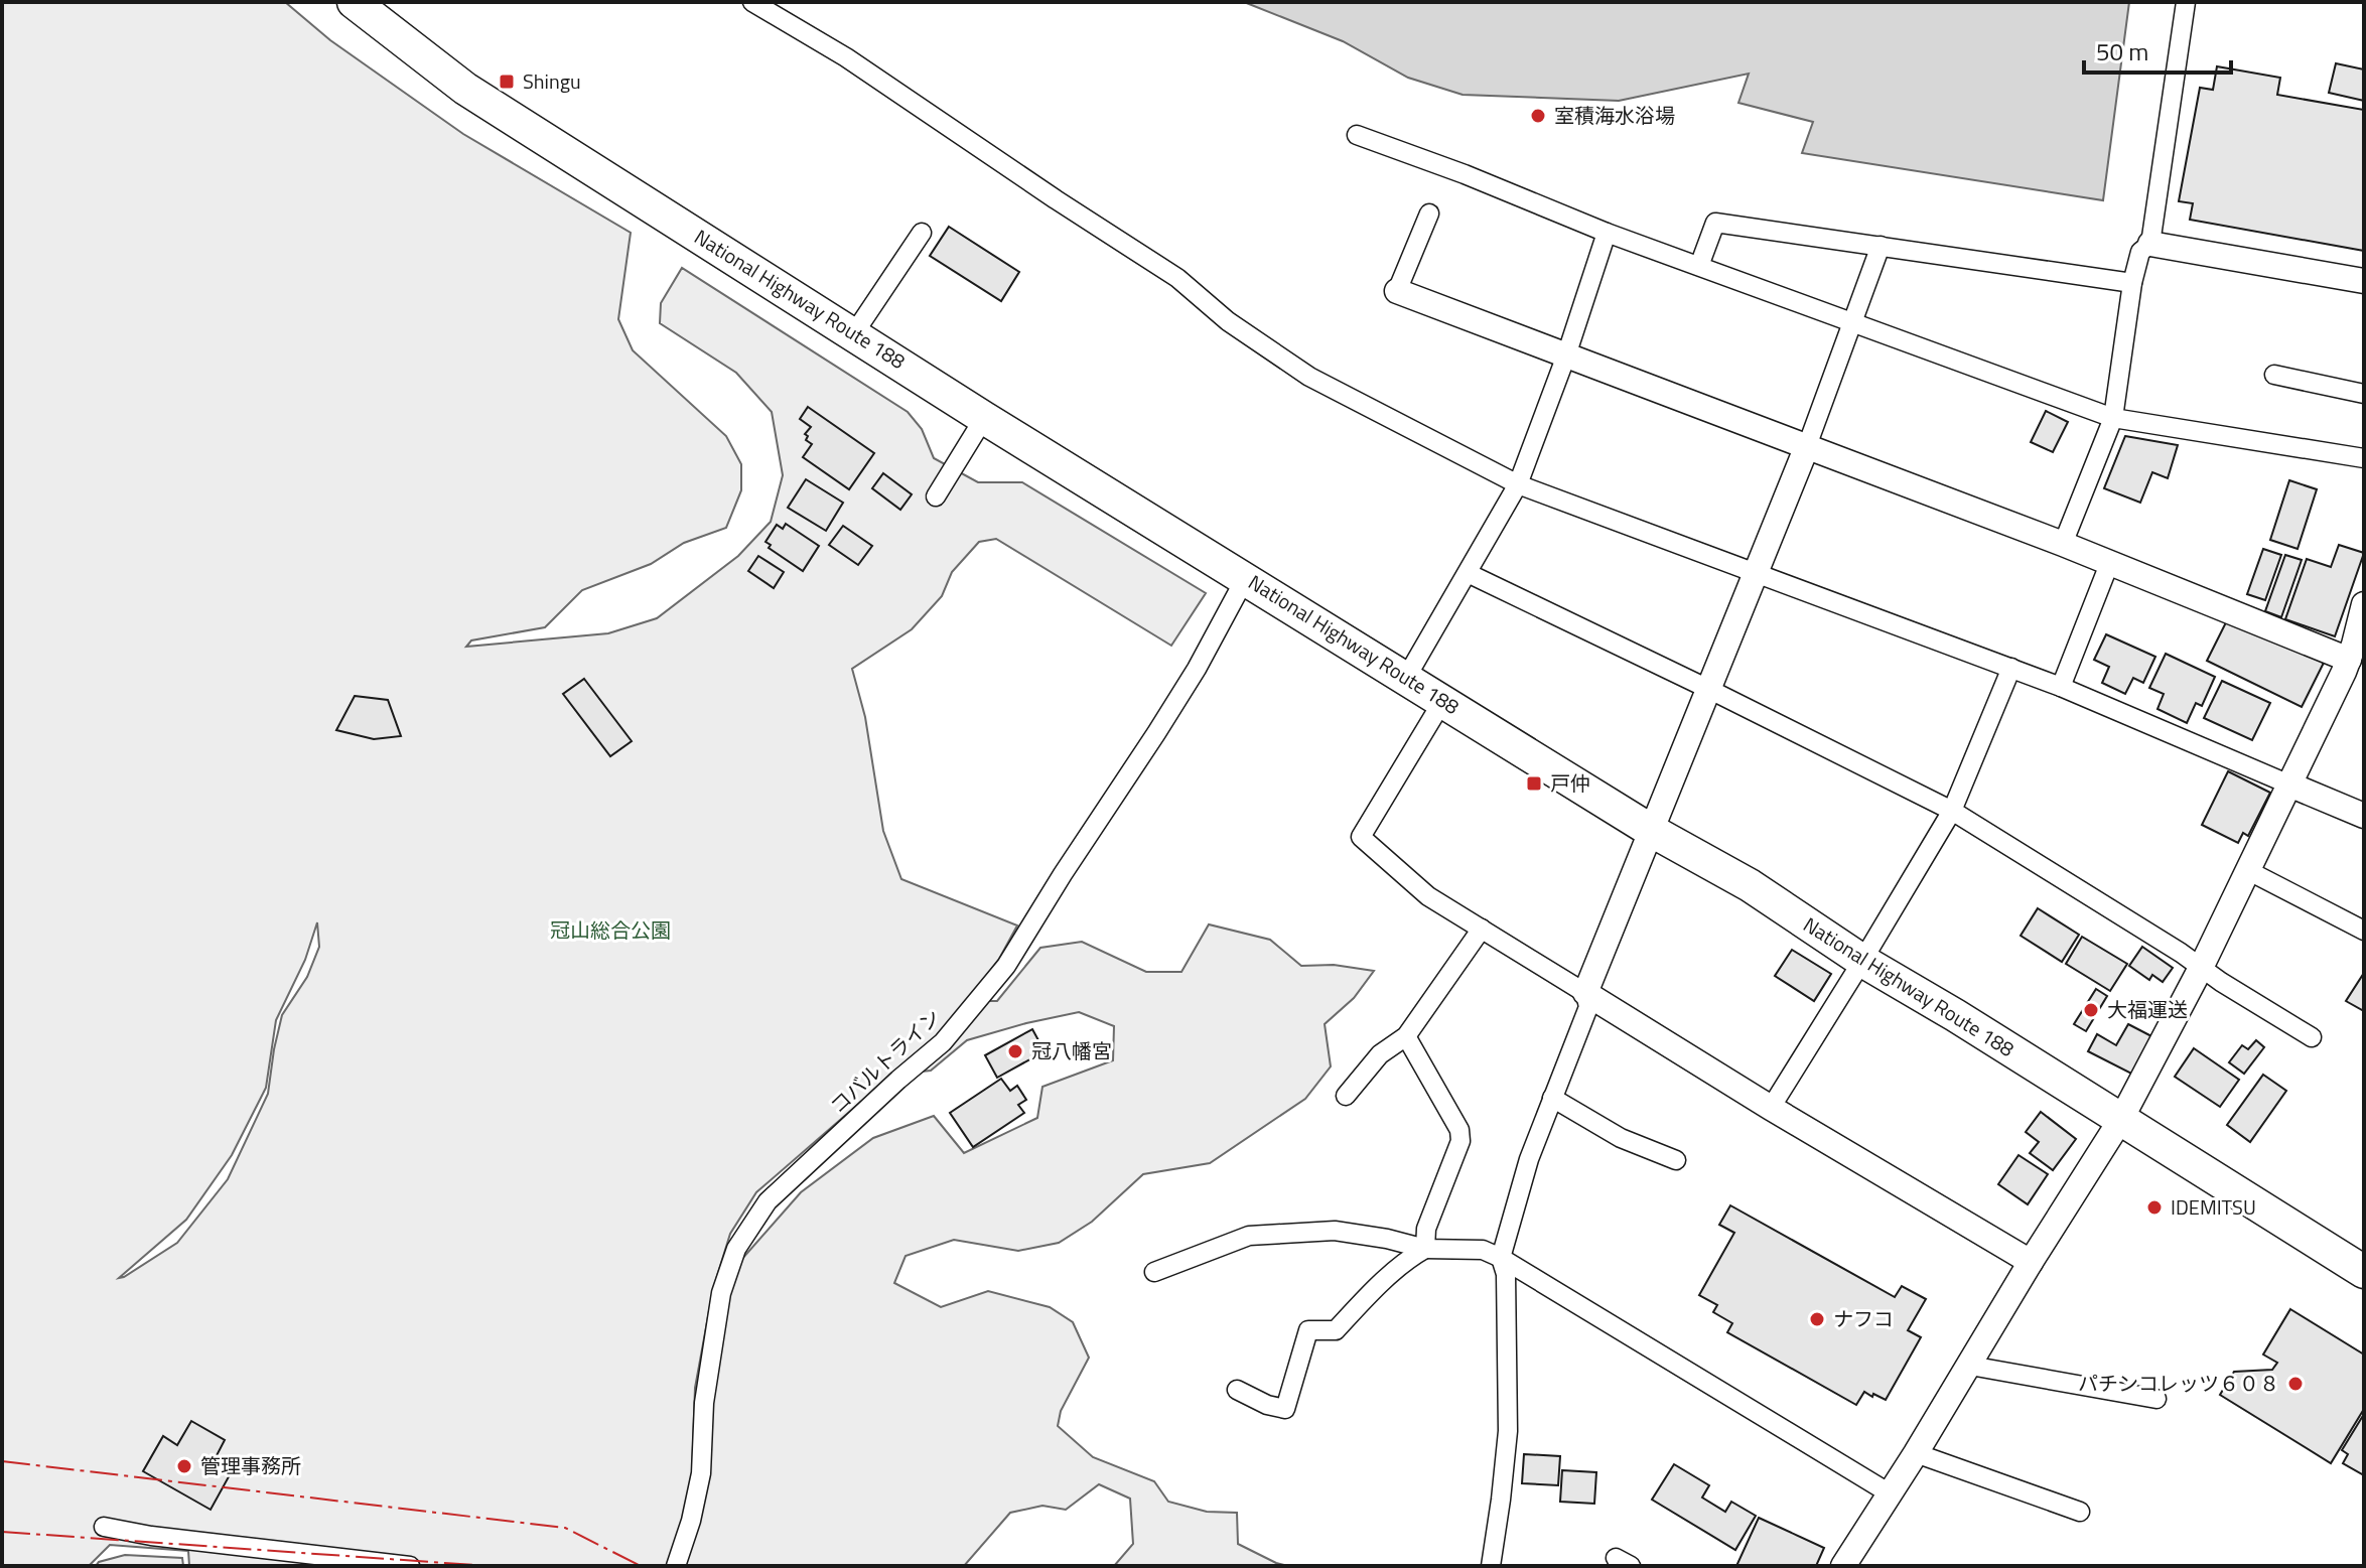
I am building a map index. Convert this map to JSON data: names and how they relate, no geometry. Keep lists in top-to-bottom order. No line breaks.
{"streets":{"highway":["National Highway Route 188"],"street":["コバルトライン"]},"crossings":[["National Highway Route 188","コバルトライン"]],"parks":["冠山総合公園"],"places":{"transit":["Shingu","戸仲"],"other":["室積海水浴場","大福運送","冠八幡宮","IDEMITSU","ナフコ","パチンコレッツ６０８","管理事務所"]},"scale_bar":"50 m"}
